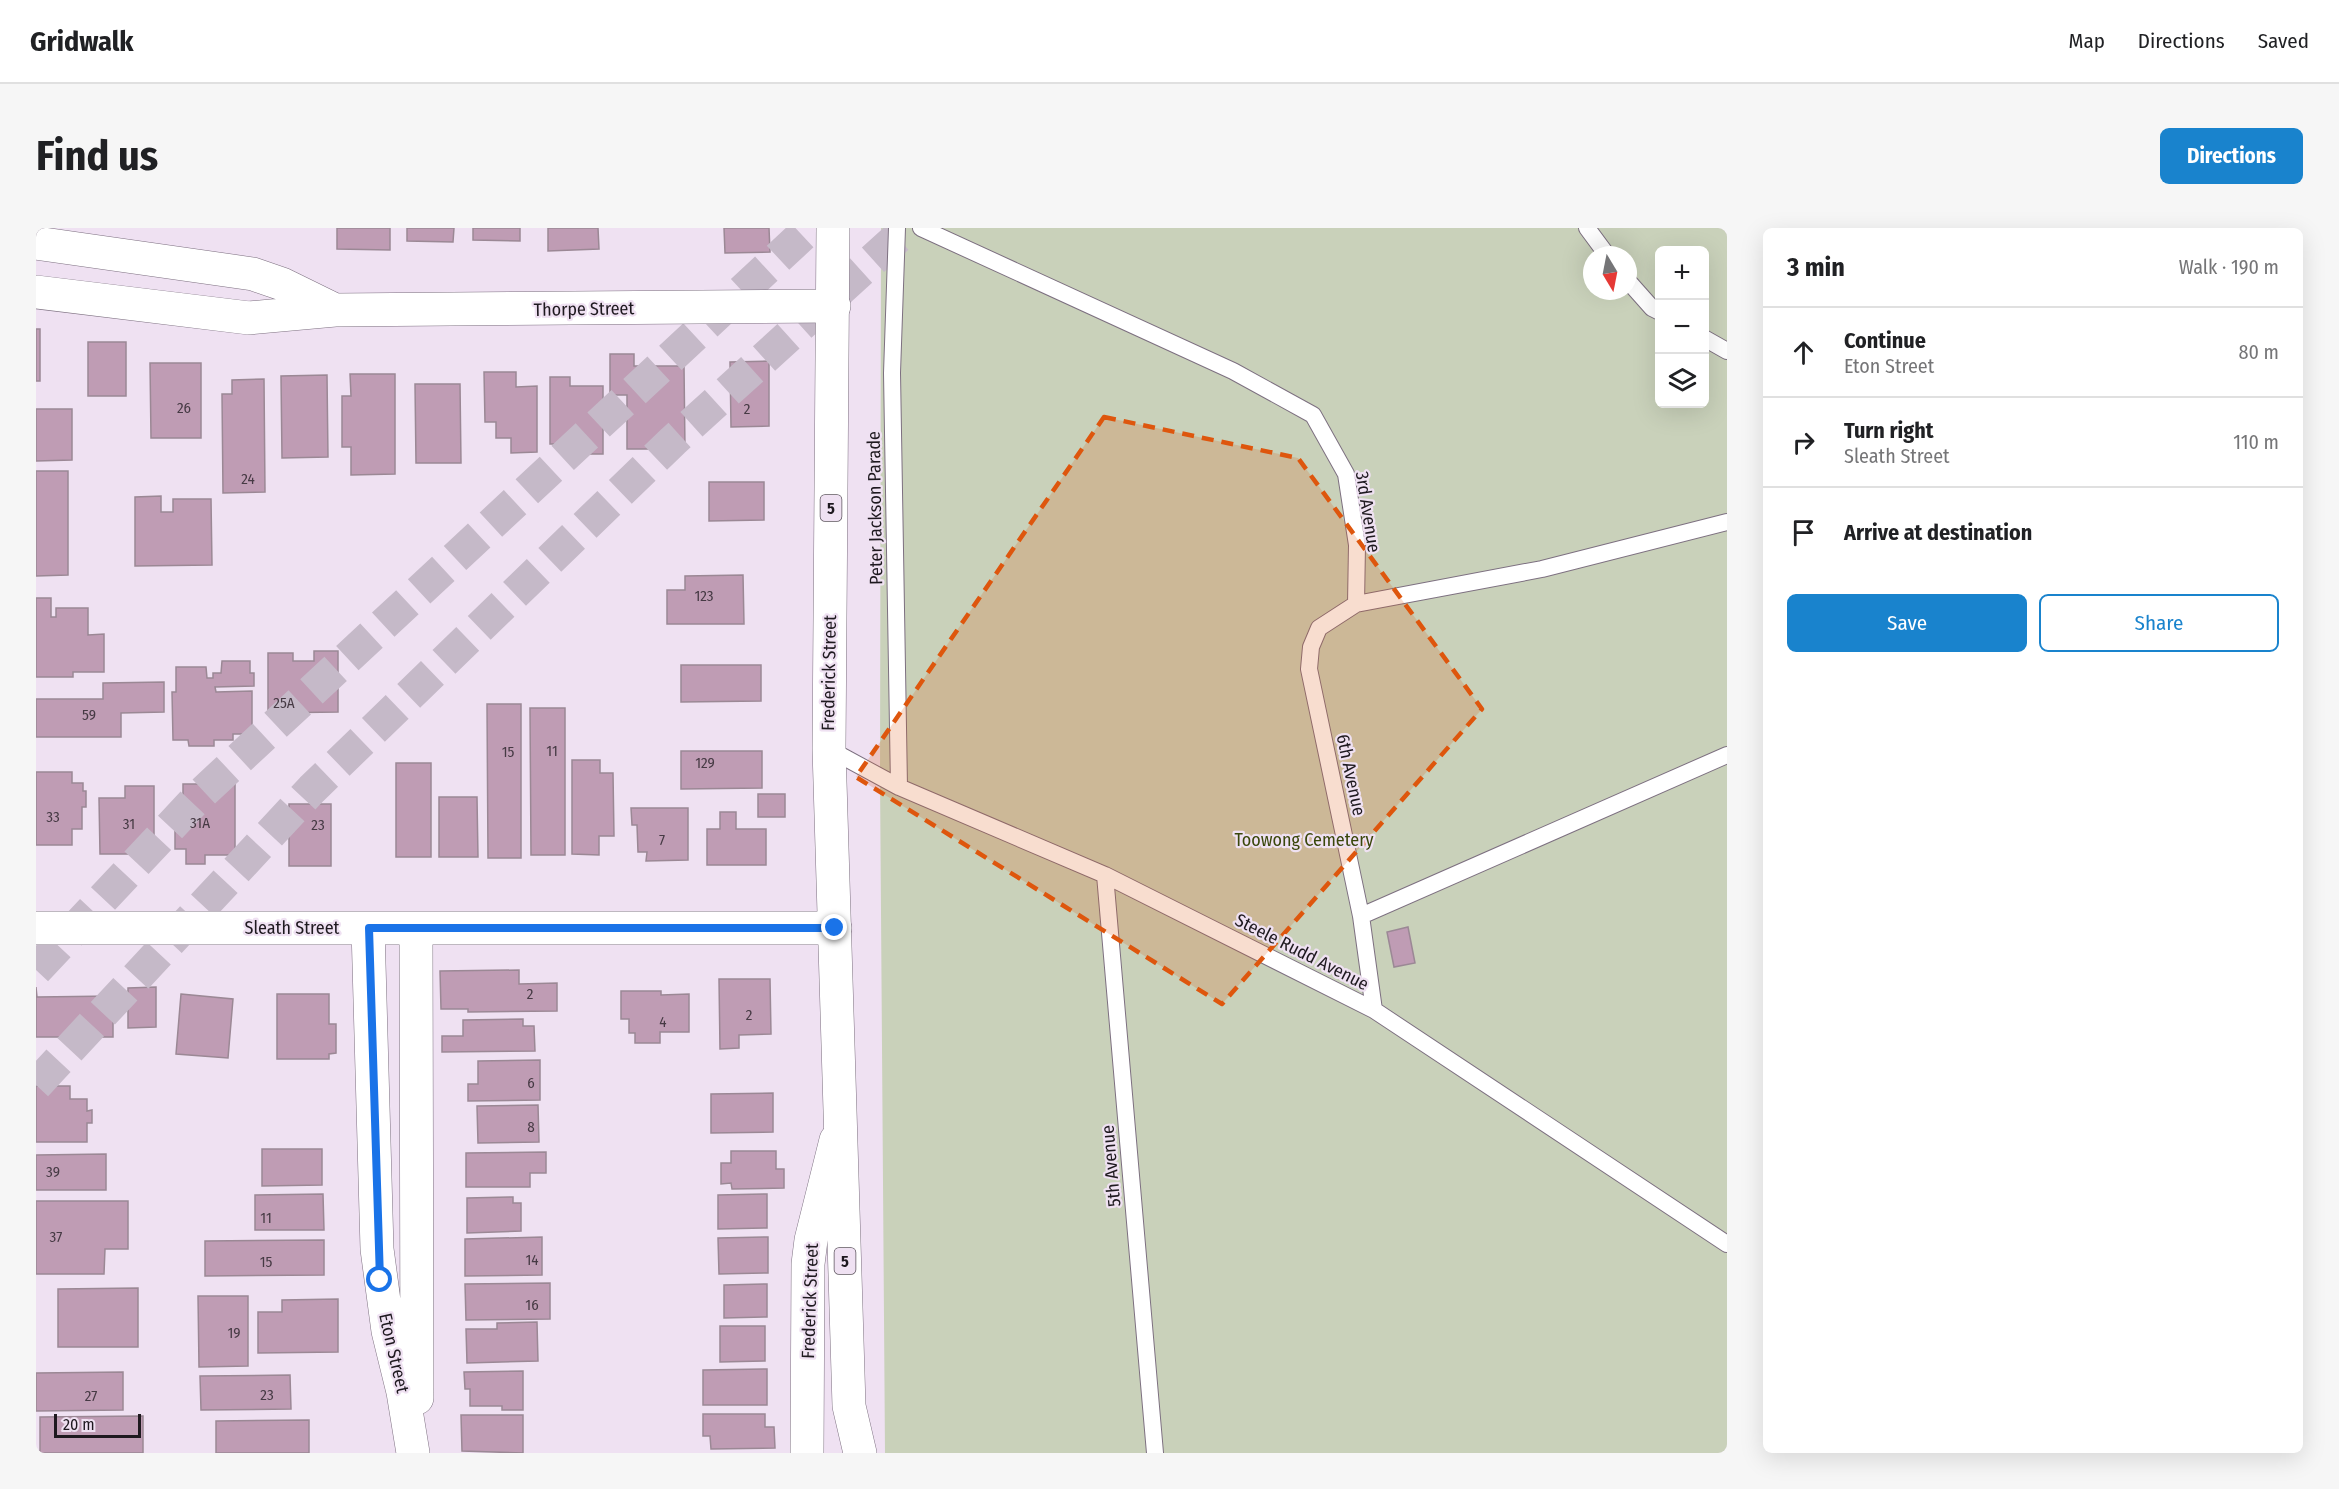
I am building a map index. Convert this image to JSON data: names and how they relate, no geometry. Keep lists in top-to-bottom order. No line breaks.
{"streets":{"main road":["Thorpe Street","5","Frederick Street","Sleath Street","Eton Street"],"lane":["Peter Jackson Parade","3rd Avenue","6th Avenue","Steele Rudd Avenue","5th Avenue"]},"crossings":[["Thorpe Street","Frederick Street"],["Peter Jackson Parade","Steele Rudd Avenue"],["3rd Avenue","6th Avenue"],["Frederick Street","Sleath Street"],["Frederick Street","Steele Rudd Avenue"],["6th Avenue","Steele Rudd Avenue"],["Sleath Street","Eton Street"],["Steele Rudd Avenue","5th Avenue"]],"parks":["Toowong Cemetery"],"house_numbers":["26","2","24","123","25A","59","11","15","129","33","31A","31","23","7","2","2","4","6","8","39","11","37","14","15","16","19","23","27"],"scale_bar":"20 m","north":"bottom","page":{"header":"Gridwalk","nav":["Map","Directions","Saved"],"buttons":["Directions",["Save","Share"]],"title":"Find us","heading":["3 min","Walk · 190 m"],"map_buttons":["+","−"],"list":[["Continue","Eton Street","80 m"],["Turn right","Sleath Street","110 m"],"Arrive at destination"],"scale":"20 m"}}
